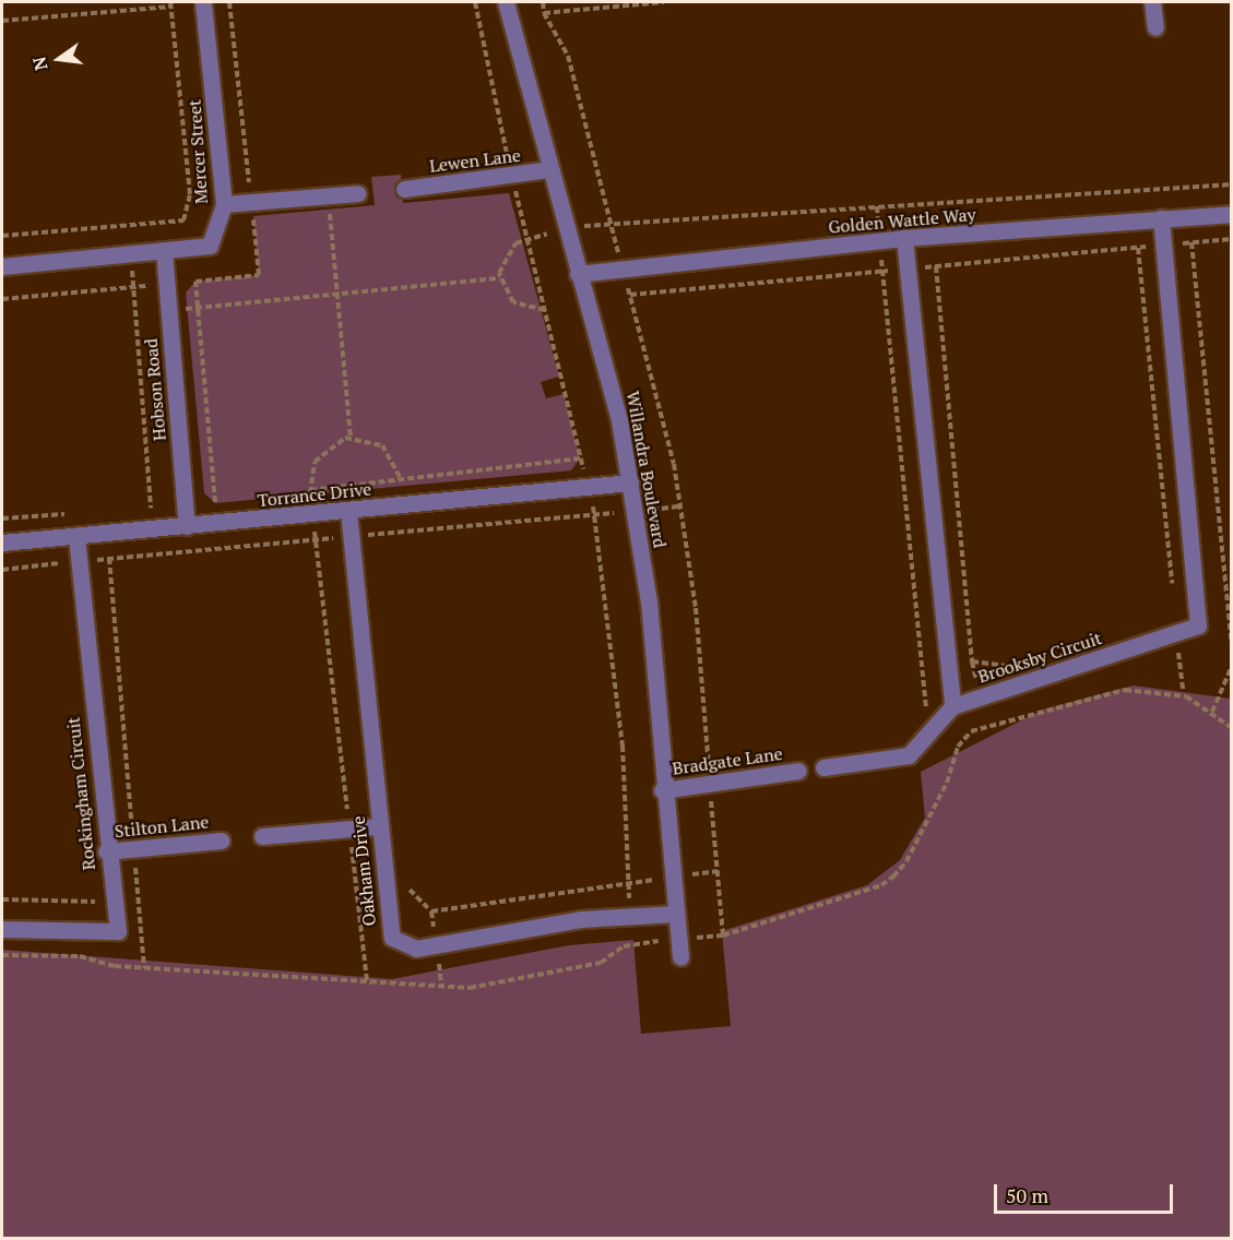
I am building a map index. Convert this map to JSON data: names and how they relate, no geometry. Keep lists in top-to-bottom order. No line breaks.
{"streets":{"street":["Mercer Street","Lewen Lane","Golden Wattle Way","Hobson Road","Willandra Boulevard","Torrance Drive","Brooksby Circuit","Bradgate Lane","Rockingham Circuit","Stilton Lane","Oakham Drive"]},"crossings":[["Mercer Street","Hobson Road"],["Lewen Lane","Willandra Boulevard"],["Golden Wattle Way","Willandra Boulevard"],["Golden Wattle Way","Brooksby Circuit"],["Hobson Road","Torrance Drive"],["Willandra Boulevard","Torrance Drive"],["Willandra Boulevard","Bradgate Lane"],["Willandra Boulevard","Oakham Drive"],["Torrance Drive","Rockingham Circuit"],["Torrance Drive","Oakham Drive"],["Rockingham Circuit","Stilton Lane"]],"scale_bar":"50 m","north":"left"}
